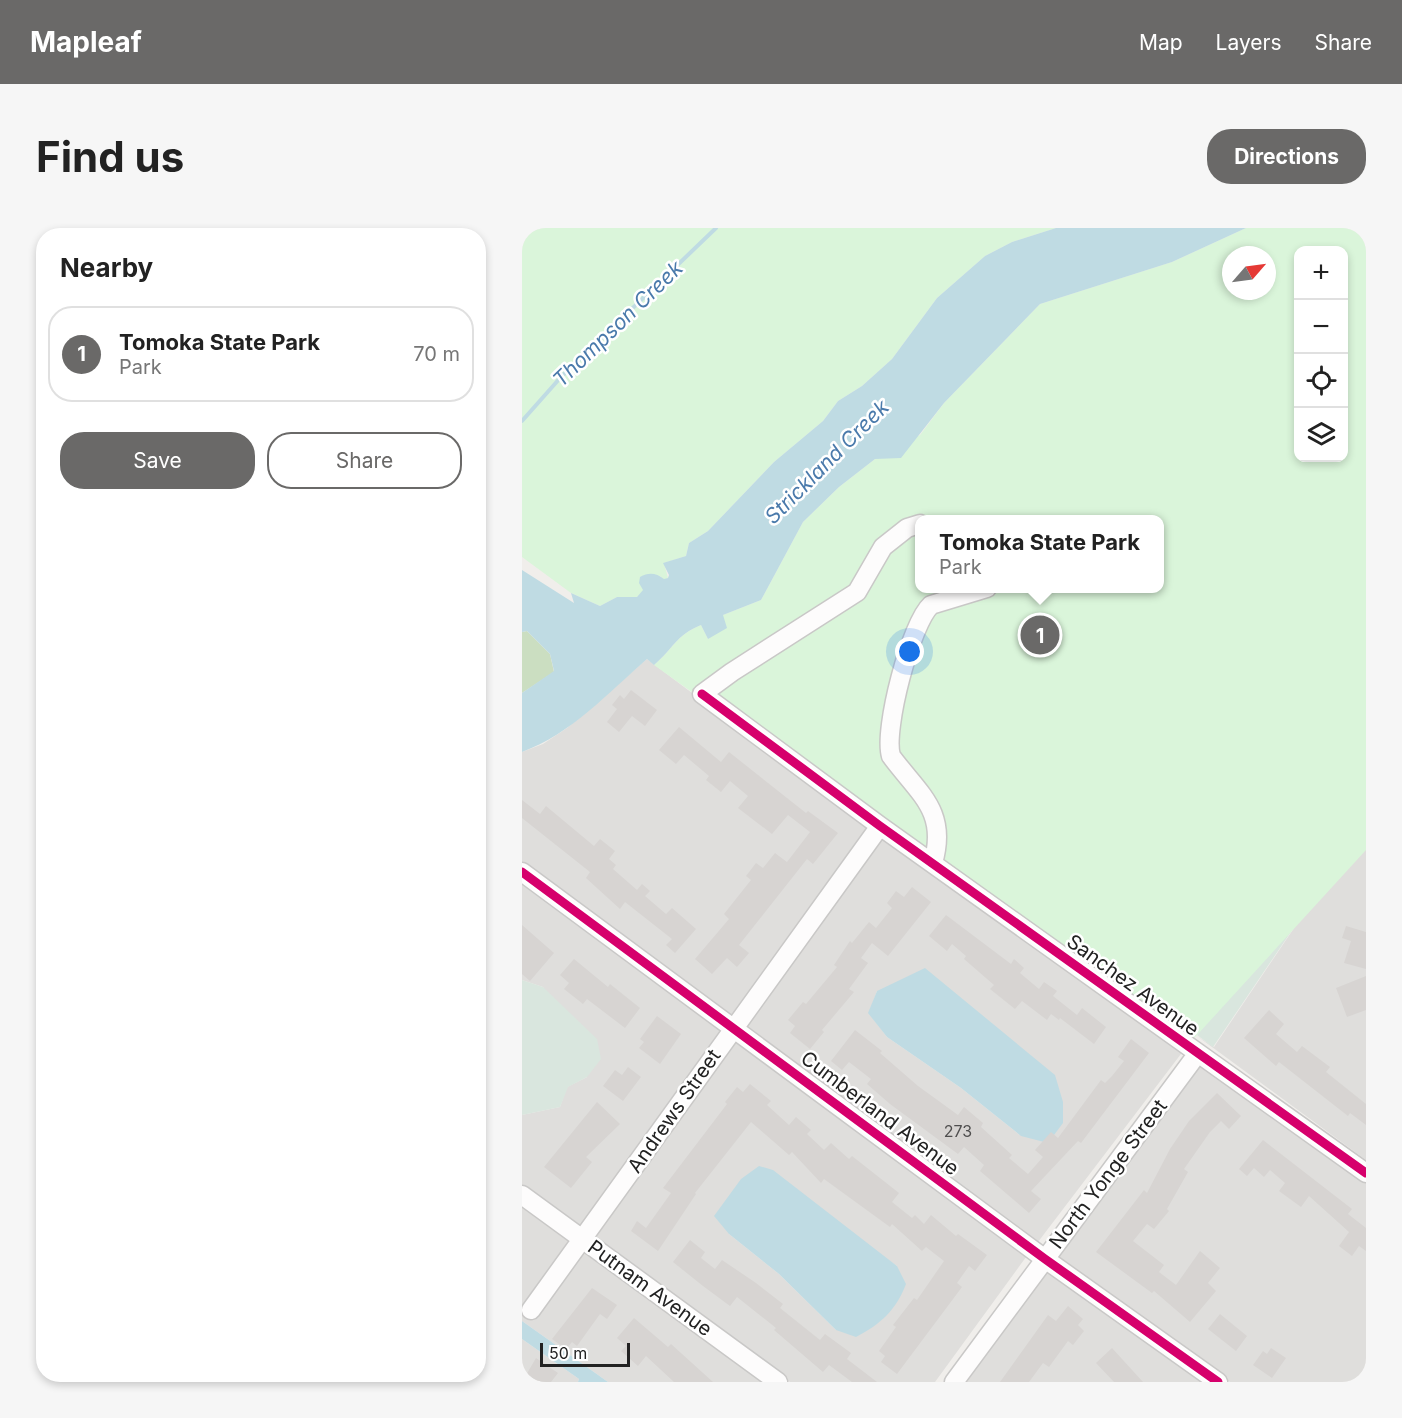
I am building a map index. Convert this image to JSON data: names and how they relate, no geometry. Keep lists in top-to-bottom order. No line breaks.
{"streets":{"street":["Sanchez Avenue","Andrews Street","Cumberland Avenue","North Yonge Street","Putnam Avenue"]},"crossings":[["Sanchez Avenue","Andrews Street"],["Sanchez Avenue","North Yonge Street"],["Andrews Street","Cumberland Avenue"],["Andrews Street","Putnam Avenue"],["Cumberland Avenue","North Yonge Street"]],"water":["Thompson Creek","Strickland Creek"],"house_numbers":["273"],"scale_bar":"50 m","north":"top right","page":{"header":"Mapleaf","nav":["Map","Layers","Share"],"buttons":["Directions",["Save","Share"]],"title":"Find us","heading":"Nearby","map_buttons":["+","−"],"list":[{"mark":"1","name":"Tomoka State Park","note":"Park","value":"70 m"}],"popup":["Tomoka State Park","Park"],"pins":"1","scale":"50 m"}}
